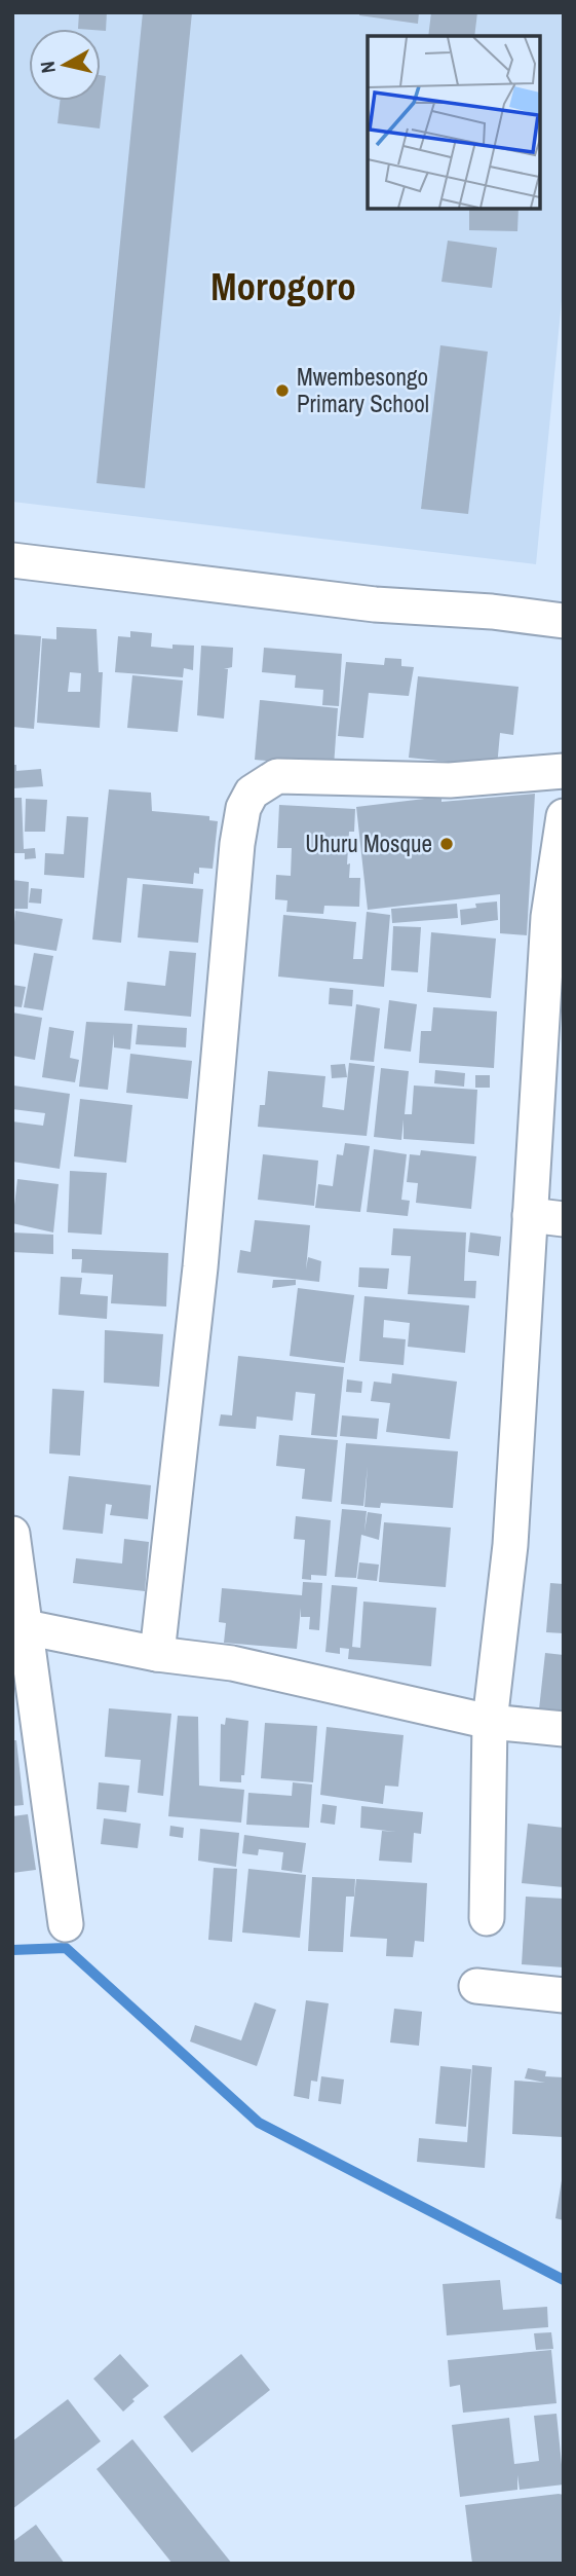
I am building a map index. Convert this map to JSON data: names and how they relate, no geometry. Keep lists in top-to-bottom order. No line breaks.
{"districts":["Morogoro"],"places":["Mwembesongo Primary School","Uhuru Mosque"],"north":"left"}
